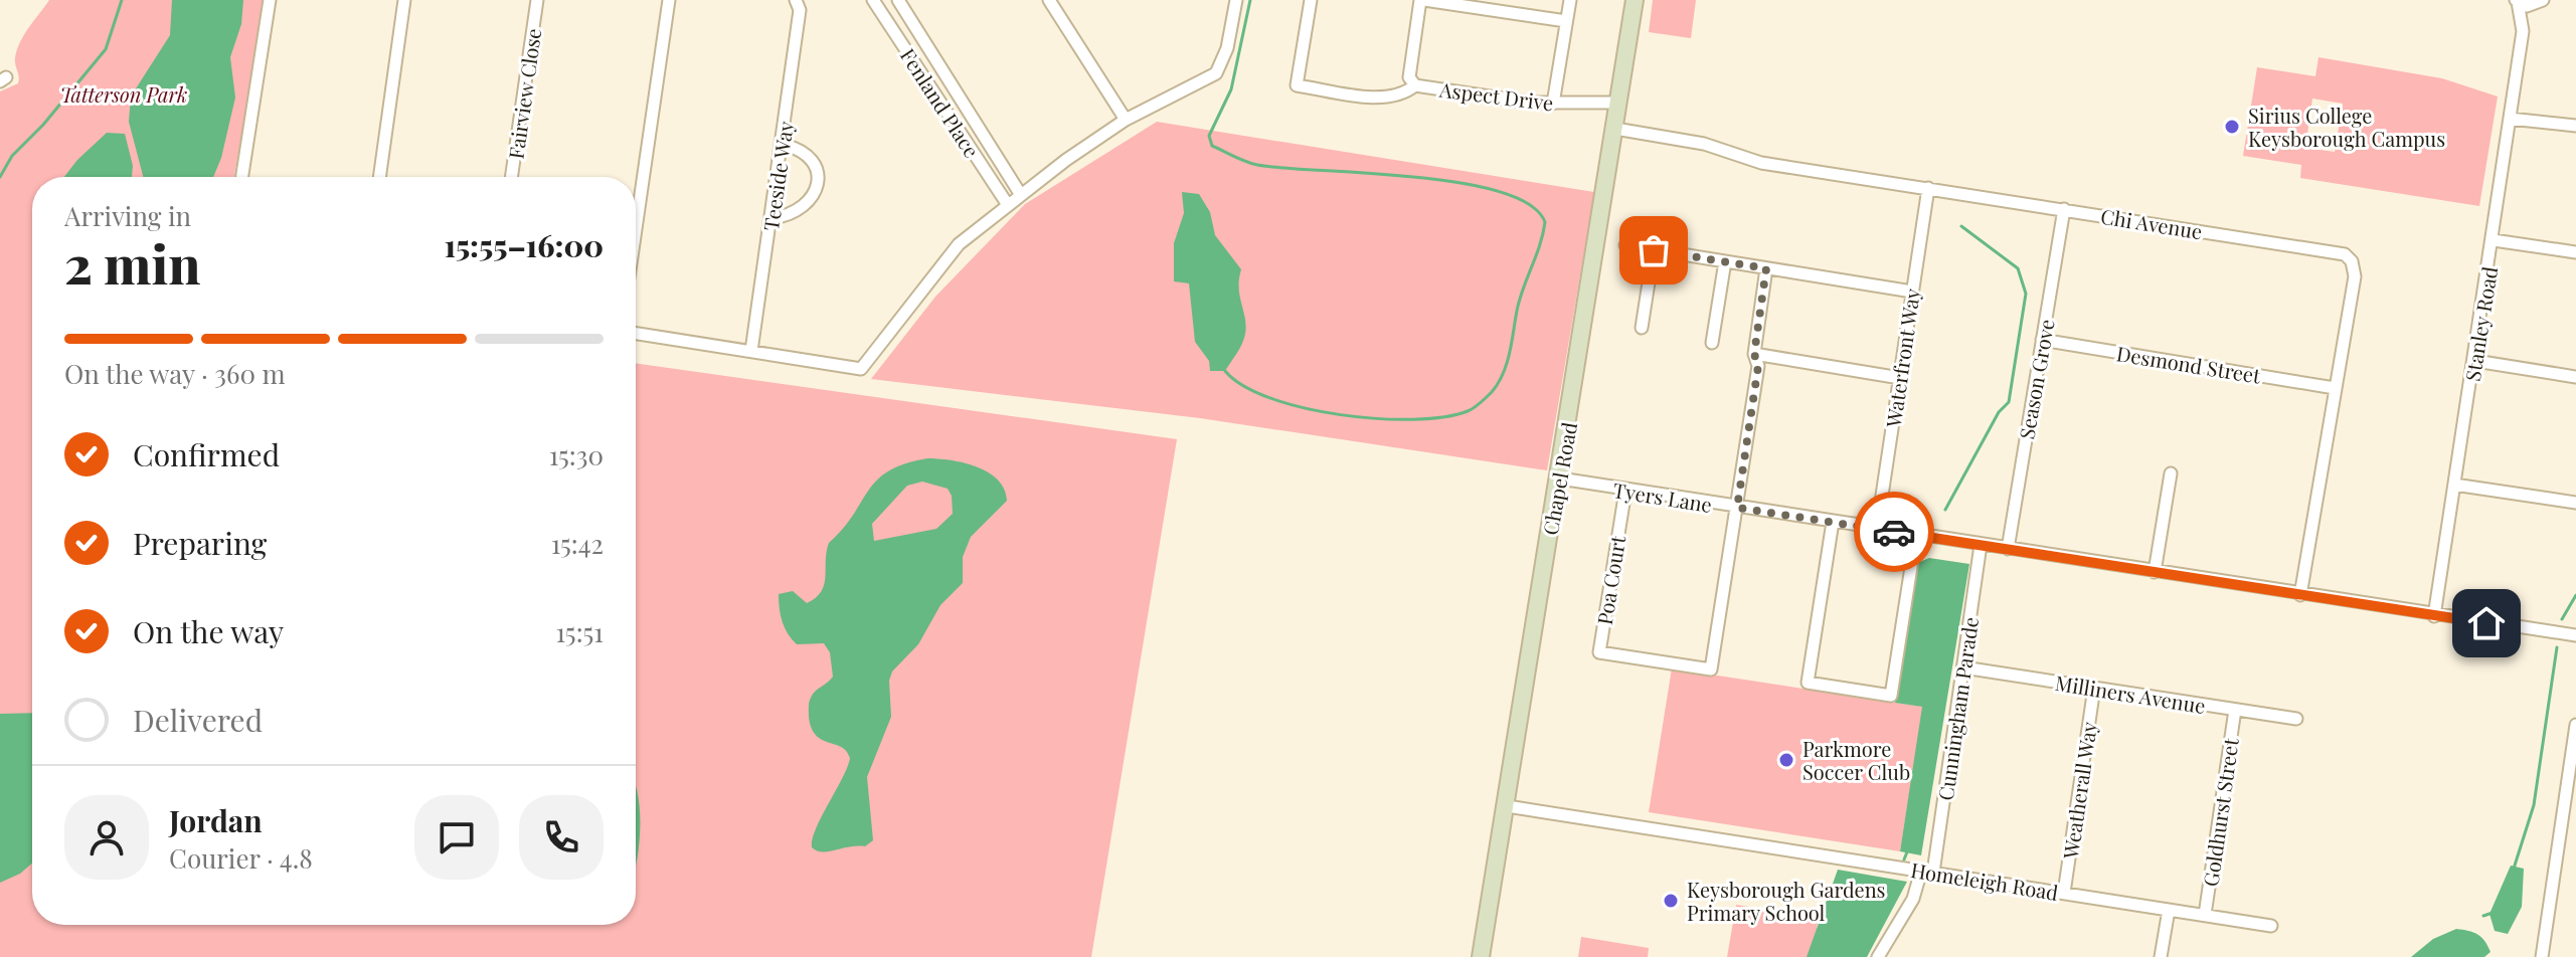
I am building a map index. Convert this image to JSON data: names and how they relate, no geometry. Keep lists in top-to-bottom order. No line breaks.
{"streets":{"main road":["Chapel Road"],"street":["Fairview Close","Aspect Drive","Fenland Place","Teeside Way","Chi Avenue","Stanley Road","Waterfront Way","Desmond Street","Season Grove","Tyers Lane","Poa Court","Milliners Avenue","Cunningham Parade","Weatherall Way","Goldhurst Street","Homeleigh Road"]},"crossings":[["Aspect Drive","Chapel Road"],["Chi Avenue","Waterfront Way"],["Chi Avenue","Desmond Street"],["Chi Avenue","Season Grove"],["Chi Avenue","Chapel Road"],["Chi Avenue","Tyers Lane"],["Stanley Road","Tyers Lane"],["Waterfront Way","Tyers Lane"],["Desmond Street","Season Grove"],["Season Grove","Tyers Lane"],["Chapel Road","Tyers Lane"],["Chapel Road","Homeleigh Road"],["Tyers Lane","Poa Court"],["Tyers Lane","Cunningham Parade"],["Milliners Avenue","Cunningham Parade"],["Milliners Avenue","Weatherall Way"],["Milliners Avenue","Goldhurst Street"],["Cunningham Parade","Homeleigh Road"],["Weatherall Way","Homeleigh Road"],["Goldhurst Street","Homeleigh Road"]],"parks":["Tatterson Park"],"places":["Sirius College Keysborough Campus","Parkmore Soccer Club","Keysborough Gardens Primary School"],"page":{"heading":["2 min","Arriving in","15:55–16:00"],"panel":["Jordan","Courier · 4.8"],"bar":"On the way · 360 m","list":[["Confirmed","15:30"],["Preparing","15:42"],["On the way","15:51"],"Delivered"]}}
